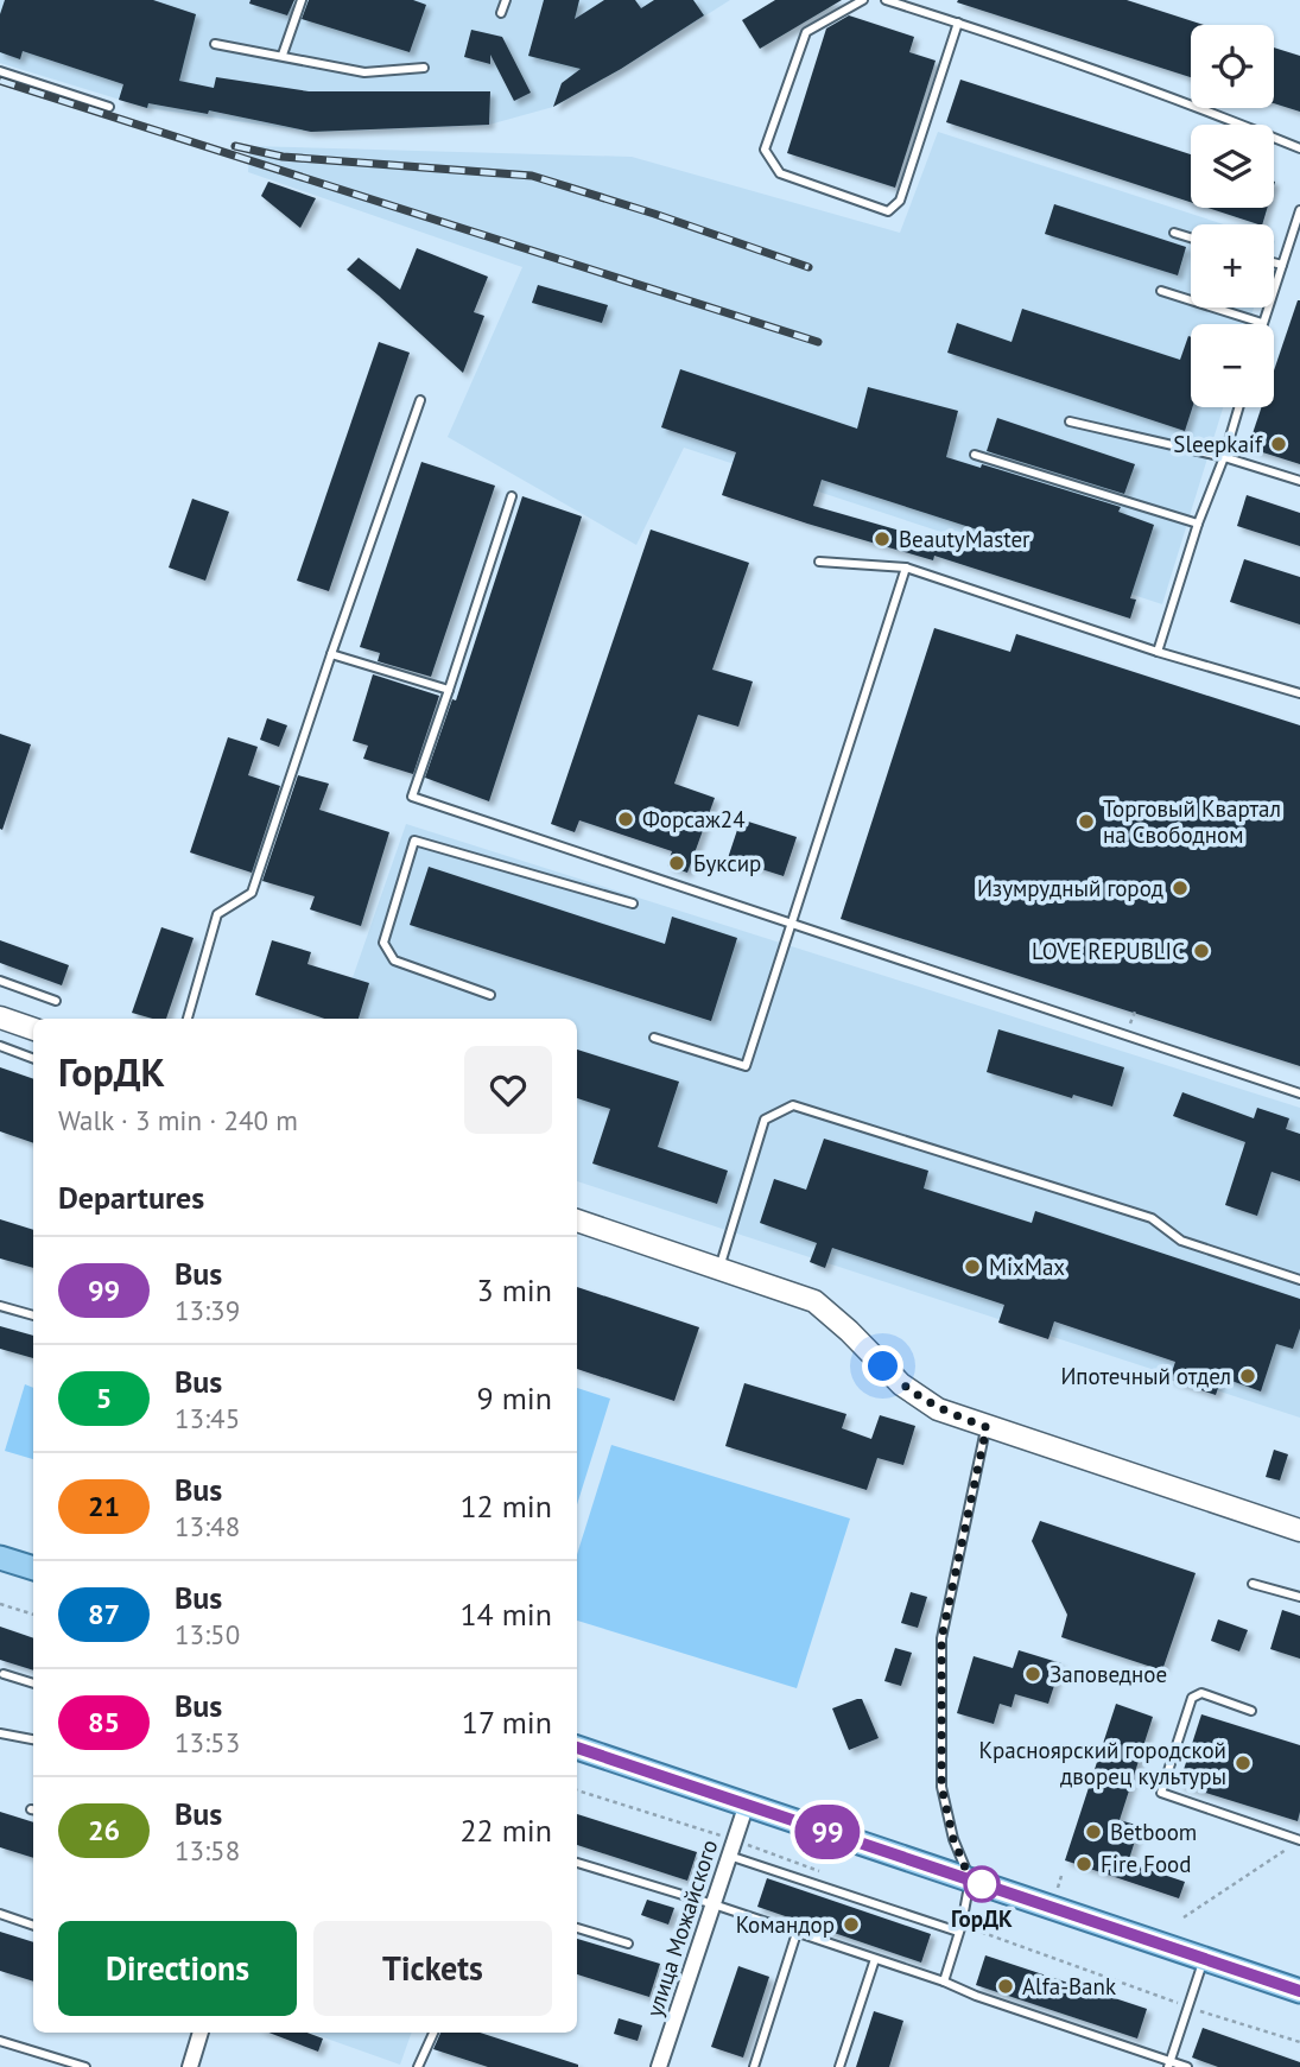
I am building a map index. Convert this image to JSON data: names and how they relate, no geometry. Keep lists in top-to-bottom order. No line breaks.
{"streets":{"street":["улица Можайского"]},"places":["Sleepkaif","BeautyMaster","Форсаж24","Торговый Квартал на Свободном","Буксир","Изумрудный город","LOVE REPUBLIC","MixMax","Ипотечный отдел","Заповедное","Красноярский городской дворец культуры","Betboom","Fire Food","ГорДК","Командор","Alfa-Bank"],"lines":["bus line 99"],"page":{"on_map":"99","map_buttons":["+","−"],"heading":[["ГорДК","Walk · 3 min · 240 m"],"Departures"],"list":[{"mark":"99","name":"Bus","note":"13:39","value":"3 min"},{"mark":"5","name":"Bus","note":"13:45","value":"9 min"},{"mark":"21","name":"Bus","note":"13:48","value":"12 min"},{"mark":"87","name":"Bus","note":"13:50","value":"14 min"},{"mark":"85","name":"Bus","note":"13:53","value":"17 min"},{"mark":"26","name":"Bus","note":"13:58","value":"22 min"}],"buttons":["Directions","Tickets"]}}
